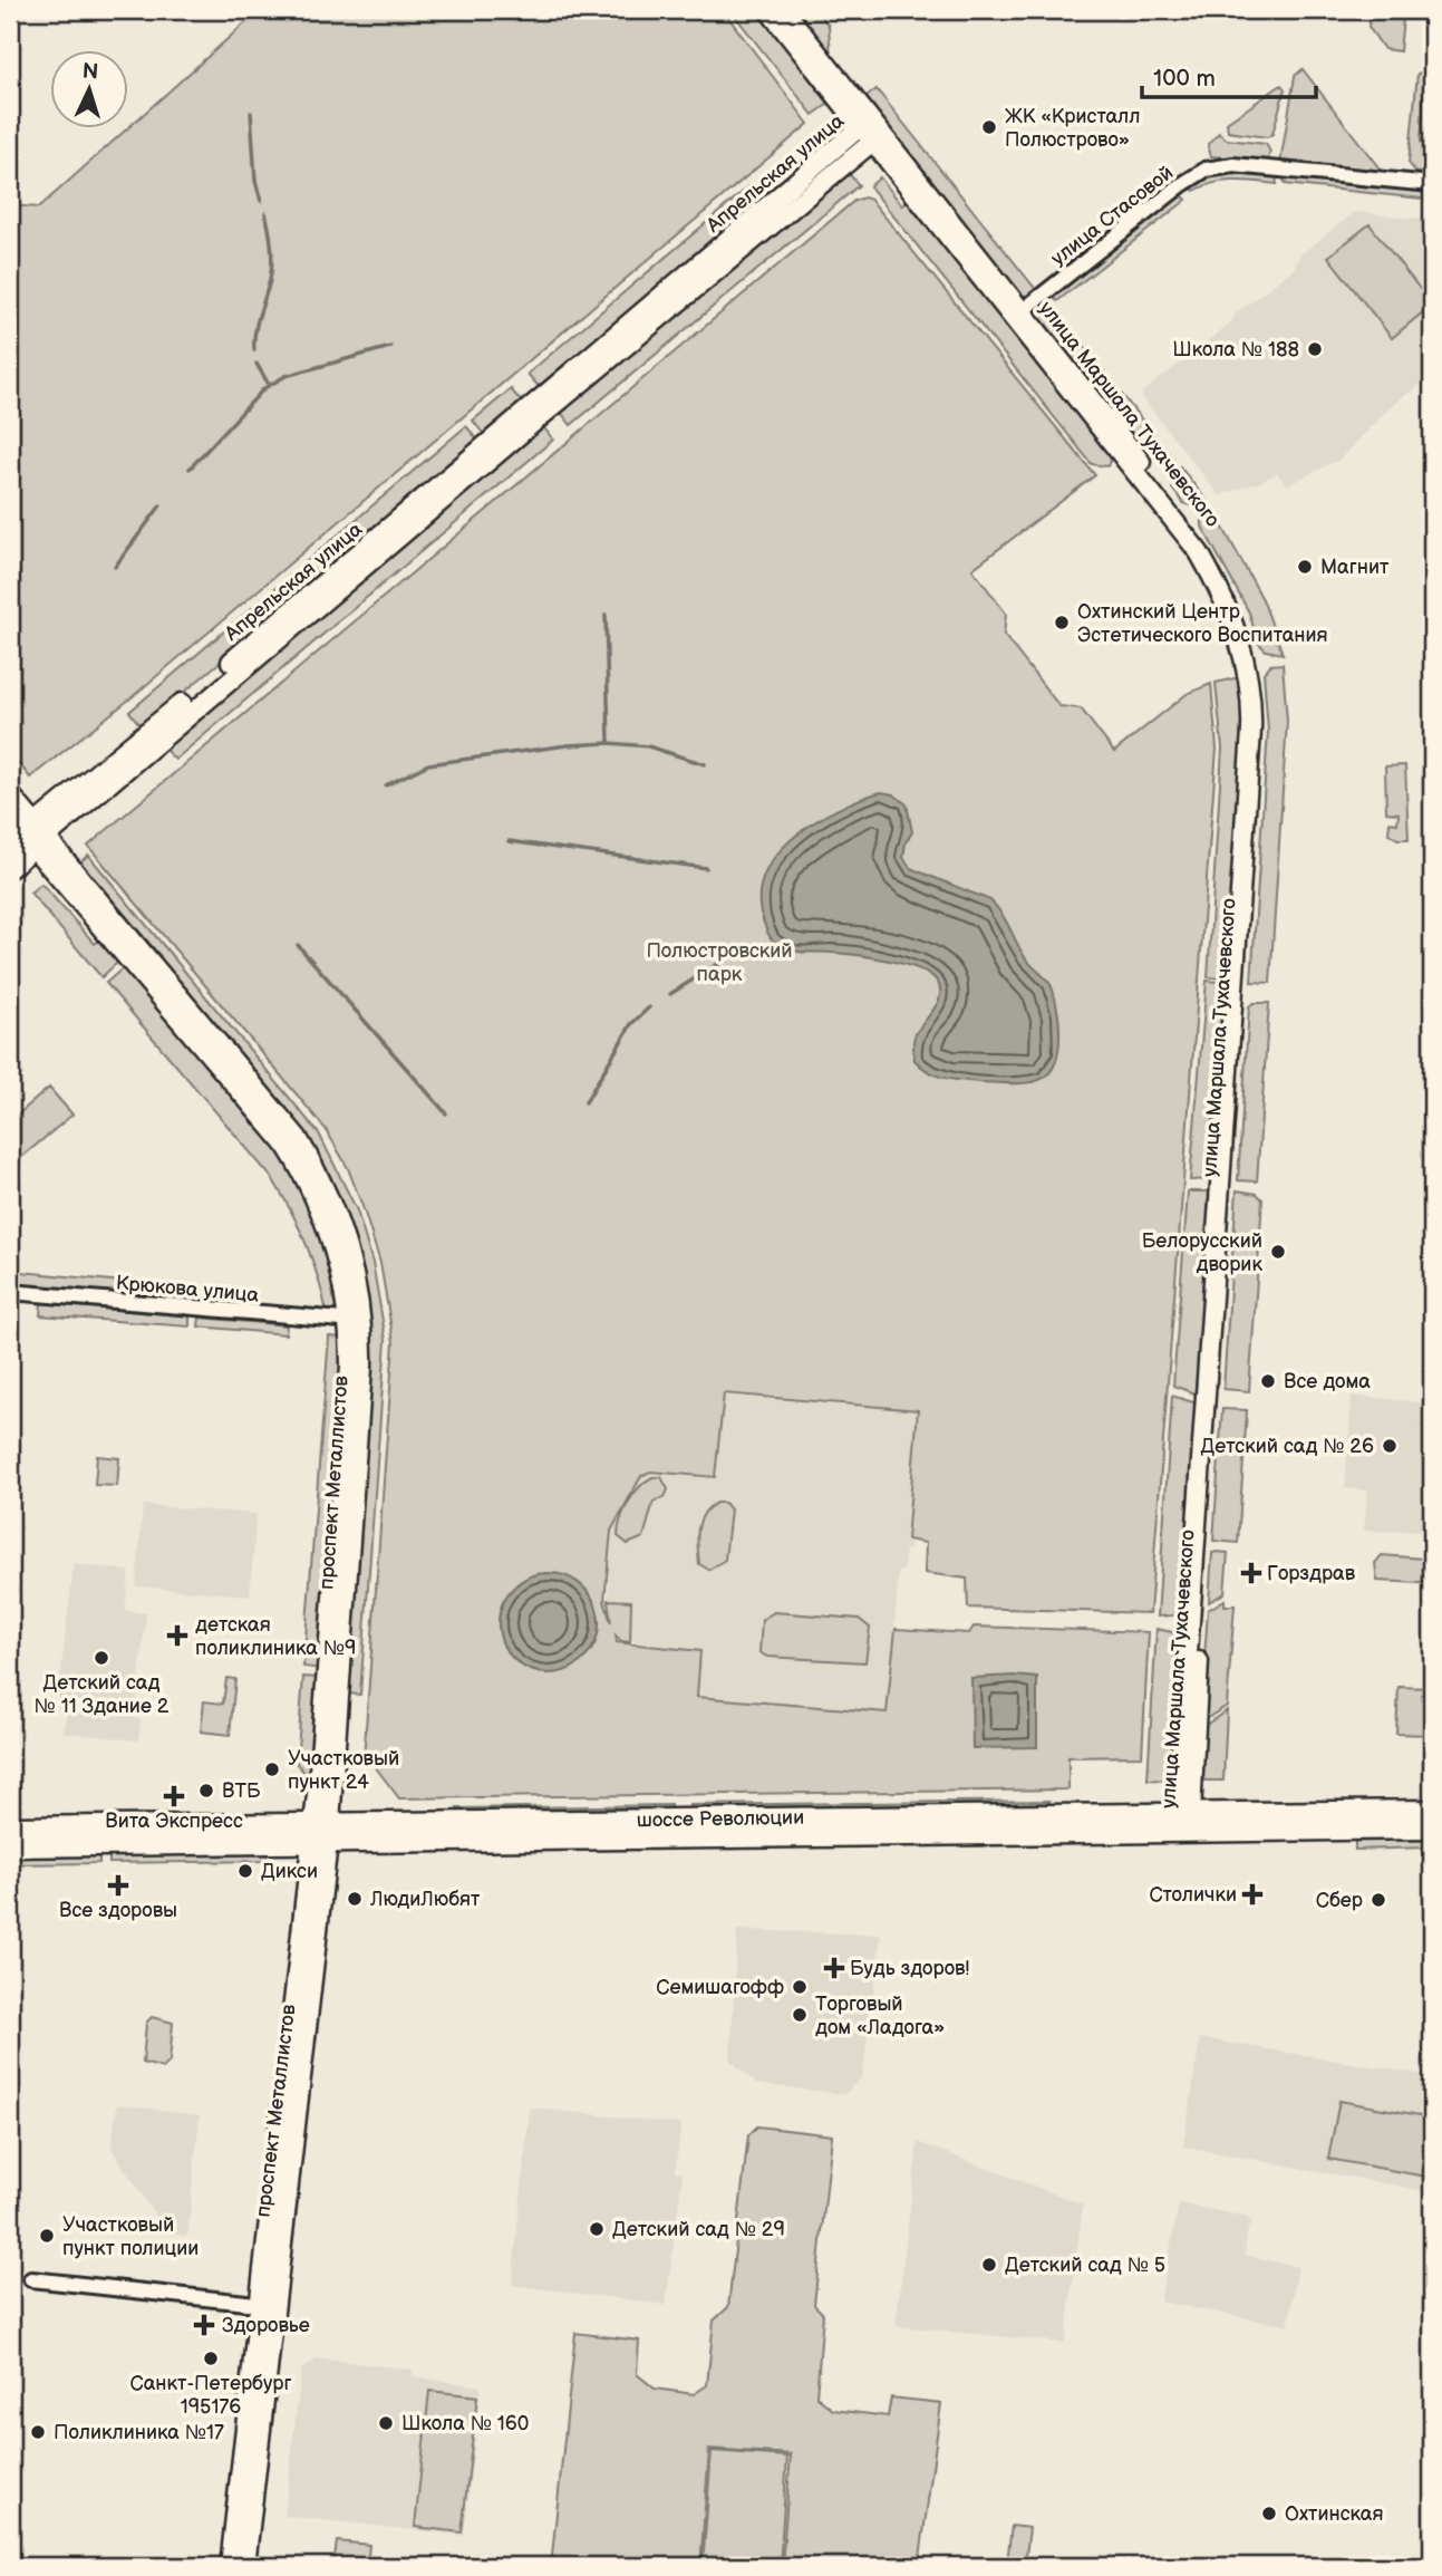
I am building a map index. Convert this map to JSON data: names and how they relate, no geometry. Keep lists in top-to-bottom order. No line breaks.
{"streets":{"main road":["шоссе Революции"],"street":["Апрельская улица","улица Стасовой","улица Маршала Тухачевского","Крюкова улица","проспект Металлистов"]},"crossings":[["Апрельская улица","улица Маршала Тухачевского"],["Апрельская улица","проспект Металлистов"],["улица Стасовой","улица Маршала Тухачевского"],["улица Маршала Тухачевского","шоссе Революции"],["Крюкова улица","проспект Металлистов"],["проспект Металлистов","шоссе Революции"]],"parks":["Полюстровский парк"],"places":{"other":["ЖК «Кристалл Полюстрово»","Школа № 188","Магнит","Охтинский Центр Эстетического Воспитания","Белорусский дворик","Все дома","Детский сад № 26","Детский сад № 11 Здание 2","Участковый пункт 24","ВТБ","Дикси","ЛюдиЛюбят","Сбер","Семишагофф","Торговый дом «Ладога»","Детский сад № 29","Участковый пункт полиции","Детский сад № 5","Санкт-Петербург 195176","Школа № 160","Поликлиника №17","Охтинская"],"health":["Горздрав","детская поликлиника №9","Вита Экспресс","Все здоровы","Столички","Будь здоров!","Здоровье"]},"scale_bar":"100 m","north":"top"}
